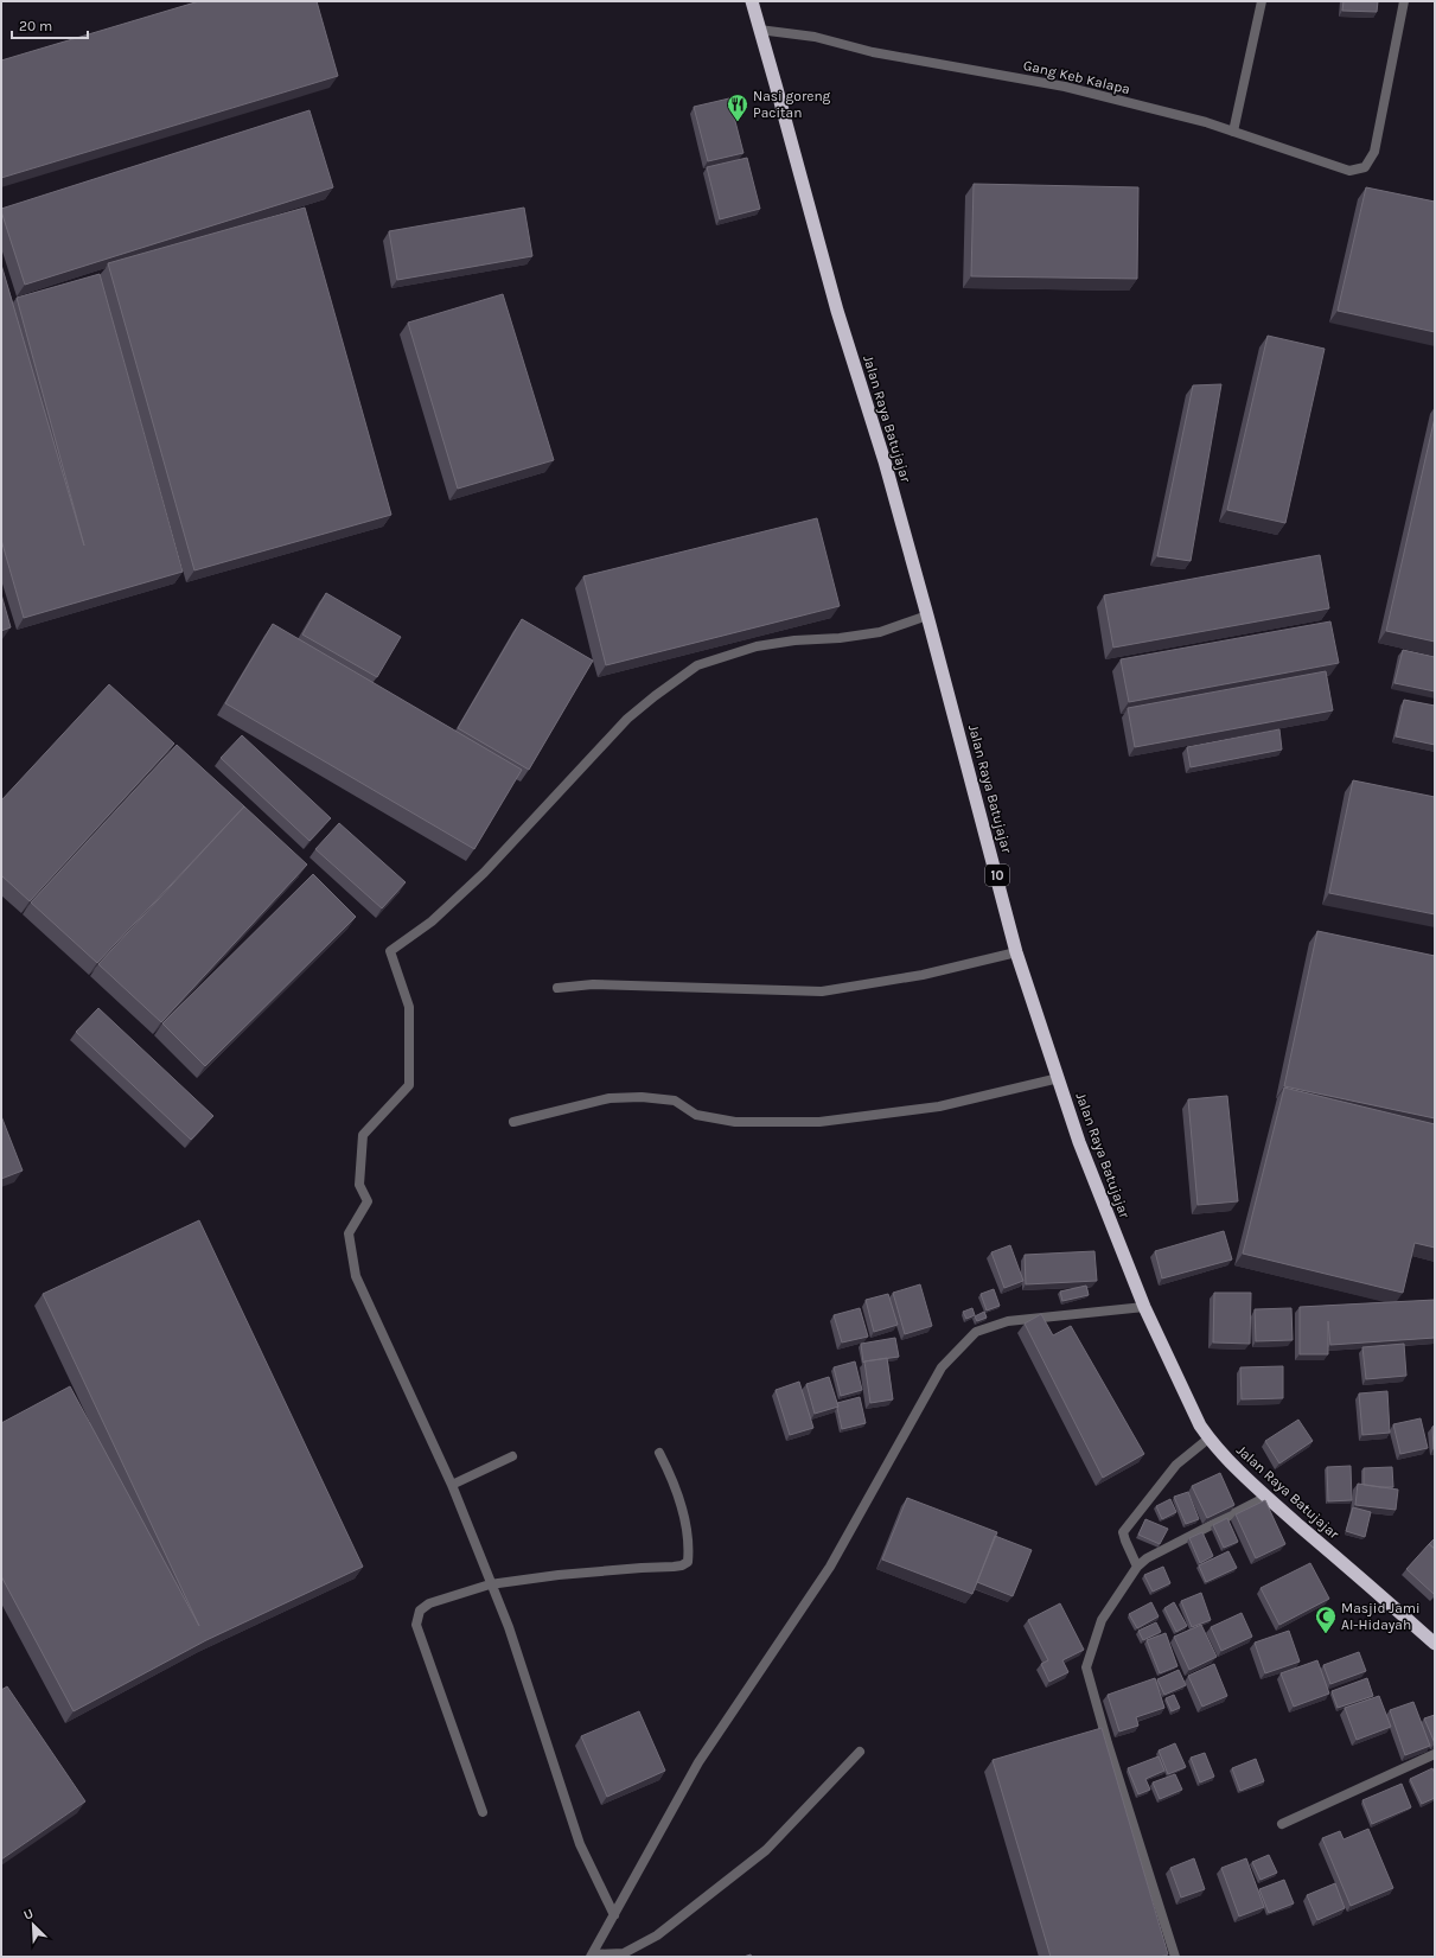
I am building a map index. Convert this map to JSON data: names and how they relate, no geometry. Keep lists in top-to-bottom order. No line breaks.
{"streets":{"highway":["Jalan Raya Batujajar","10"],"street":["Gang Keb Kalapa"]},"crossings":[["Gang Keb Kalapa","Jalan Raya Batujajar"]],"places":{"restaurant":["Nasi goreng Pacitan"],"mosque":["Masjid Jami Al-Hidayah"]},"scale_bar":"20 m","north":"top left"}
